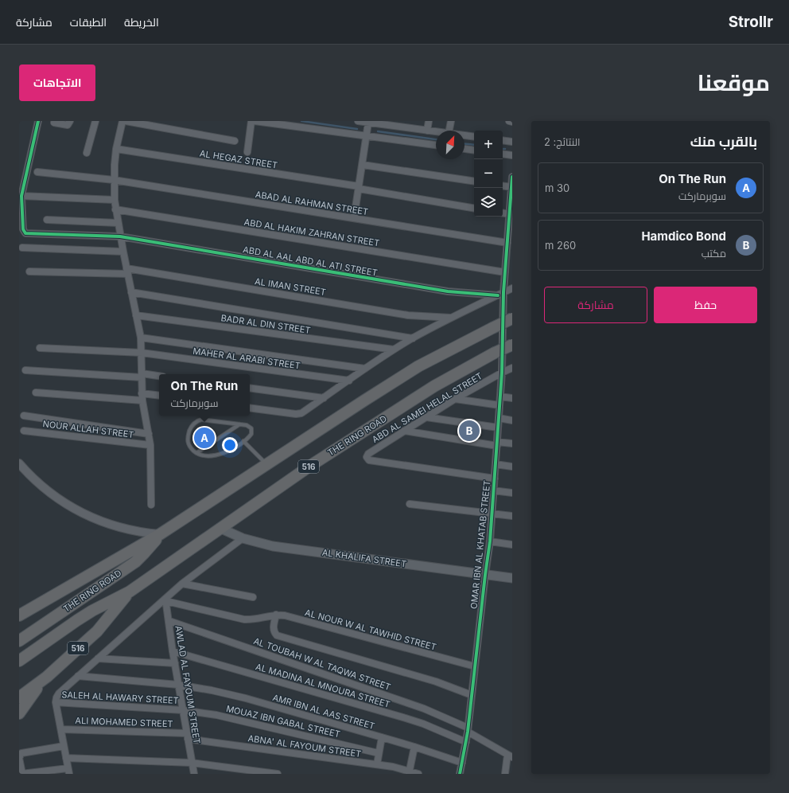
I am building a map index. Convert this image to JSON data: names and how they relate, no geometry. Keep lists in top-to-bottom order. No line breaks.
{"streets":{"highway":["THE RING ROAD","516"],"main road":["AL KHALIFA STREET"],"street":["AL HEGAZ STREET","ABAD AL RAHMAN STREET","ABD AL HAKIM ZAHRAN STREET","ABD AL AAL ABD AL ATI STREET","AL IMAN STREET","BADR AL DIN STREET","MAHER AL ARABI STREET","ABD AL SAMEI HELAL STREET","NOUR ALLAH STREET","OMAR IBN AL KHATAB STREET","AL NOUR W AL TAWHID STREET","AL TOUBAH W AL TAQWA STREET","AWLAD AL FAYOUM STREET","AL MADINA AL MNOURA STREET","SALEH AL HAWARY STREET","AMR IBN AL AAS STREET","MOUAZ IBN GABAL STREET","ALI MOHAMED STREET","ABNA' AL FAYOUM STREET"]},"crossings":[["ABAD AL RAHMAN STREET","OMAR IBN AL KHATAB STREET"],["ABD AL HAKIM ZAHRAN STREET","OMAR IBN AL KHATAB STREET"],["ABD AL AAL ABD AL ATI STREET","OMAR IBN AL KHATAB STREET"],["ABD AL SAMEI HELAL STREET","OMAR IBN AL KHATAB STREET"],["THE RING ROAD","OMAR IBN AL KHATAB STREET"],["THE RING ROAD","AL KHALIFA STREET"],["OMAR IBN AL KHATAB STREET","AL KHALIFA STREET"],["OMAR IBN AL KHATAB STREET","AL NOUR W AL TAWHID STREET"],["OMAR IBN AL KHATAB STREET","AL TOUBAH W AL TAQWA STREET"],["OMAR IBN AL KHATAB STREET","AL MADINA AL MNOURA STREET"],["OMAR IBN AL KHATAB STREET","AMR IBN AL AAS STREET"],["AL NOUR W AL TAWHID STREET","AWLAD AL FAYOUM STREET"],["AL TOUBAH W AL TAQWA STREET","AWLAD AL FAYOUM STREET"],["AWLAD AL FAYOUM STREET","AL MADINA AL MNOURA STREET"],["AWLAD AL FAYOUM STREET","SALEH AL HAWARY STREET"],["AWLAD AL FAYOUM STREET","AMR IBN AL AAS STREET"],["AWLAD AL FAYOUM STREET","MOUAZ IBN GABAL STREET"],["AWLAD AL FAYOUM STREET","ALI MOHAMED STREET"],["AWLAD AL FAYOUM STREET","ABNA' AL FAYOUM STREET"],["SALEH AL HAWARY STREET","MOUAZ IBN GABAL STREET"],["ALI MOHAMED STREET","ABNA' AL FAYOUM STREET"]],"north":"top right","page":{"header":"Strollr","nav":["الخريطة","الطبقات","مشاركة"],"title":"موقعنا","buttons":["الاتجاهات",["حفظ","مشاركة"]],"heading":["بالقرب منك","النتائج: 2"],"map_buttons":["+","−"],"list":[{"mark":"A","name":"On The Run","note":"سوبرماركت","value":"30 m"},{"mark":"B","name":"Hamdico Bond","note":"مكتب","value":"260 m"}],"popup":["On The Run","سوبرماركت"],"pins":["B","A"]}}
